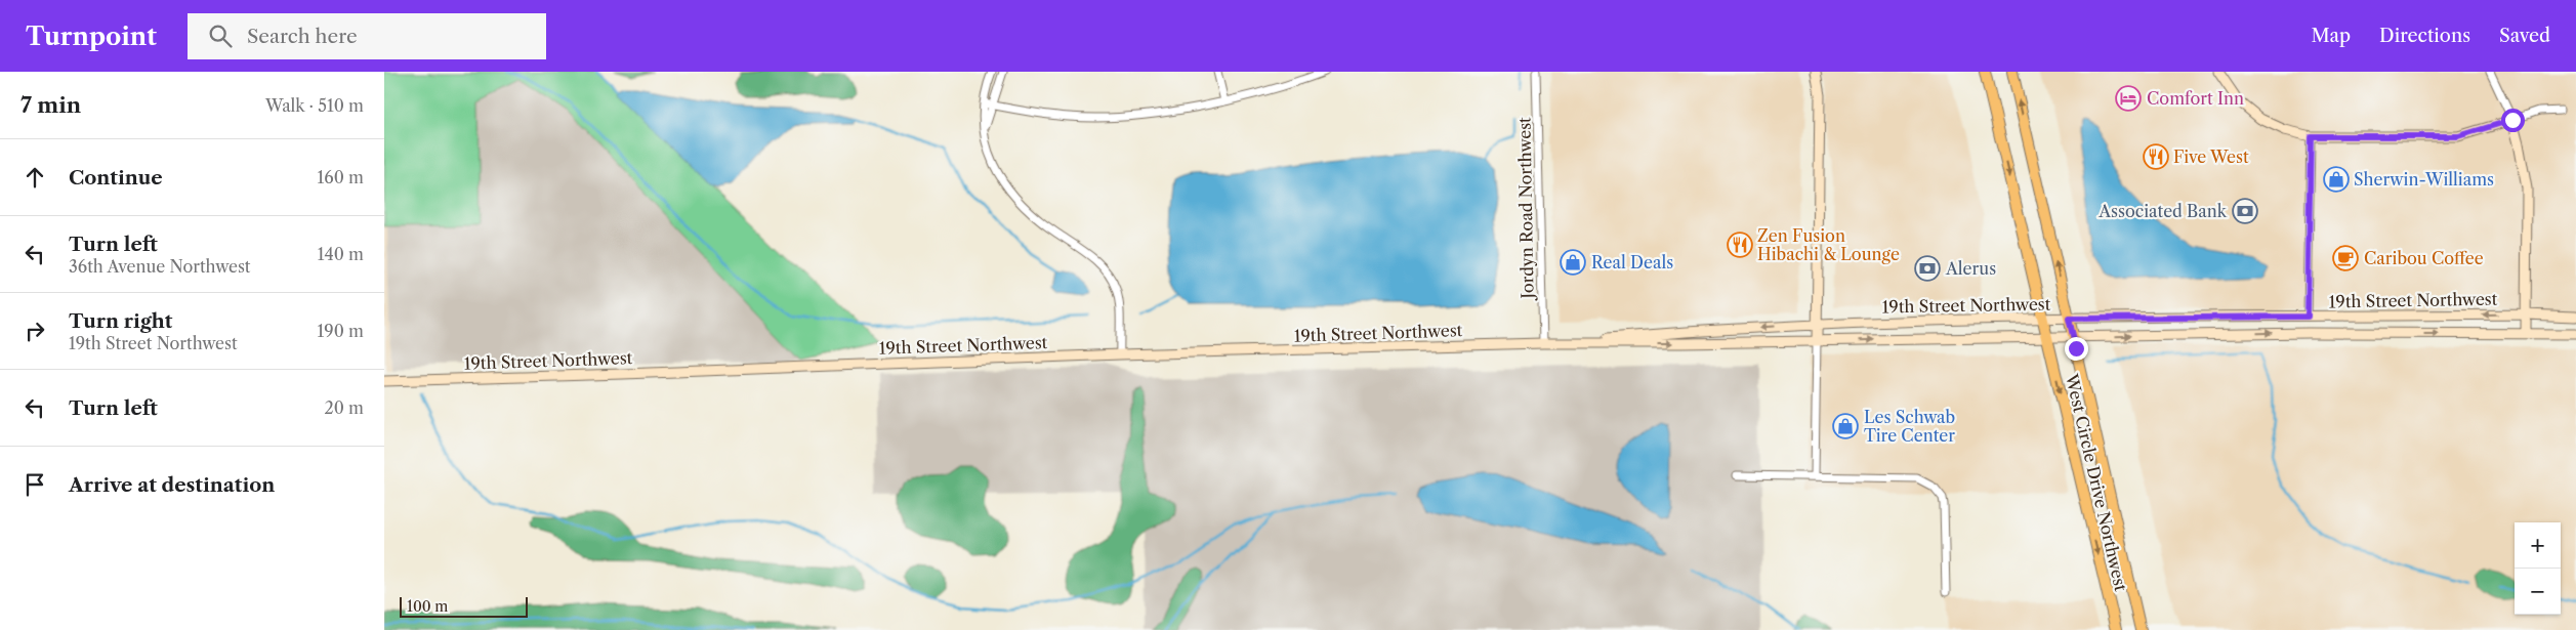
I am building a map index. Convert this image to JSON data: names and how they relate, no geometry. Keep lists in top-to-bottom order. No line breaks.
{"streets":{"main road":["West Circle Drive Northwest"],"street":["Jordyn Road Northwest","19th Street Northwest"]},"crossings":[["Jordyn Road Northwest","19th Street Northwest"],["19th Street Northwest","West Circle Drive Northwest"]],"places":{"hotel":["Comfort Inn"],"restaurant":["Five West","Zen Fusion Hibachi & Lounge"],"shop":["Sherwin-Williams","Real Deals","Les Schwab Tire Center"],"bank":["Associated Bank","Alerus"],"cafe":["Caribou Coffee"]},"scale_bar":"100 m","page":{"header":"Turnpoint","search":"Search here","nav":["Map","Directions","Saved"],"heading":["7 min","Walk · 510 m"],"list":[["Continue","160 m"],["Turn left","36th Avenue Northwest","140 m"],["Turn right","19th Street Northwest","190 m"],["Turn left","20 m"],"Arrive at destination"],"map_buttons":["+","−"],"scale":"100 m"}}
